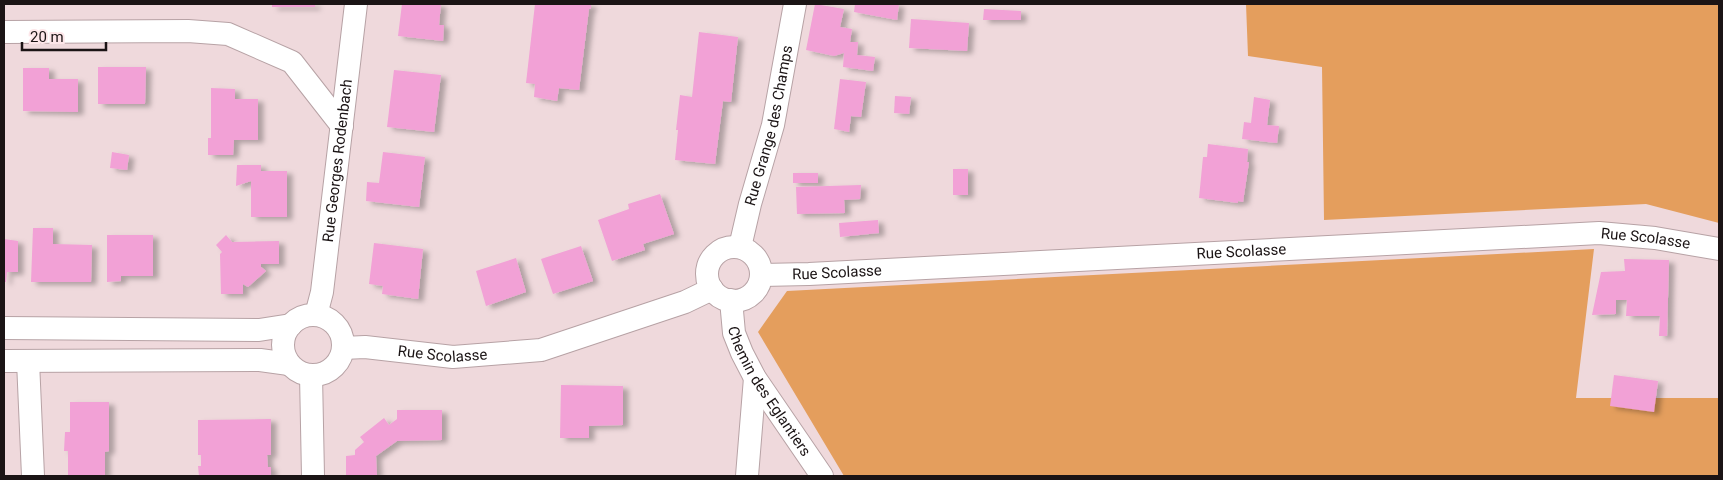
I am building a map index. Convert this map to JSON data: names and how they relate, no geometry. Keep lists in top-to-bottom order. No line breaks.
{"streets":{"street":["Rue Grange des Champs","Rue Georges Rodenbach","Rue Scolasse","Chemin des Eglantiers"]},"crossings":[["Rue Grange des Champs","Rue Scolasse"],["Rue Grange des Champs","Chemin des Eglantiers"],["Rue Georges Rodenbach","Rue Scolasse"],["Rue Scolasse","Chemin des Eglantiers"]],"scale_bar":"20 m"}
